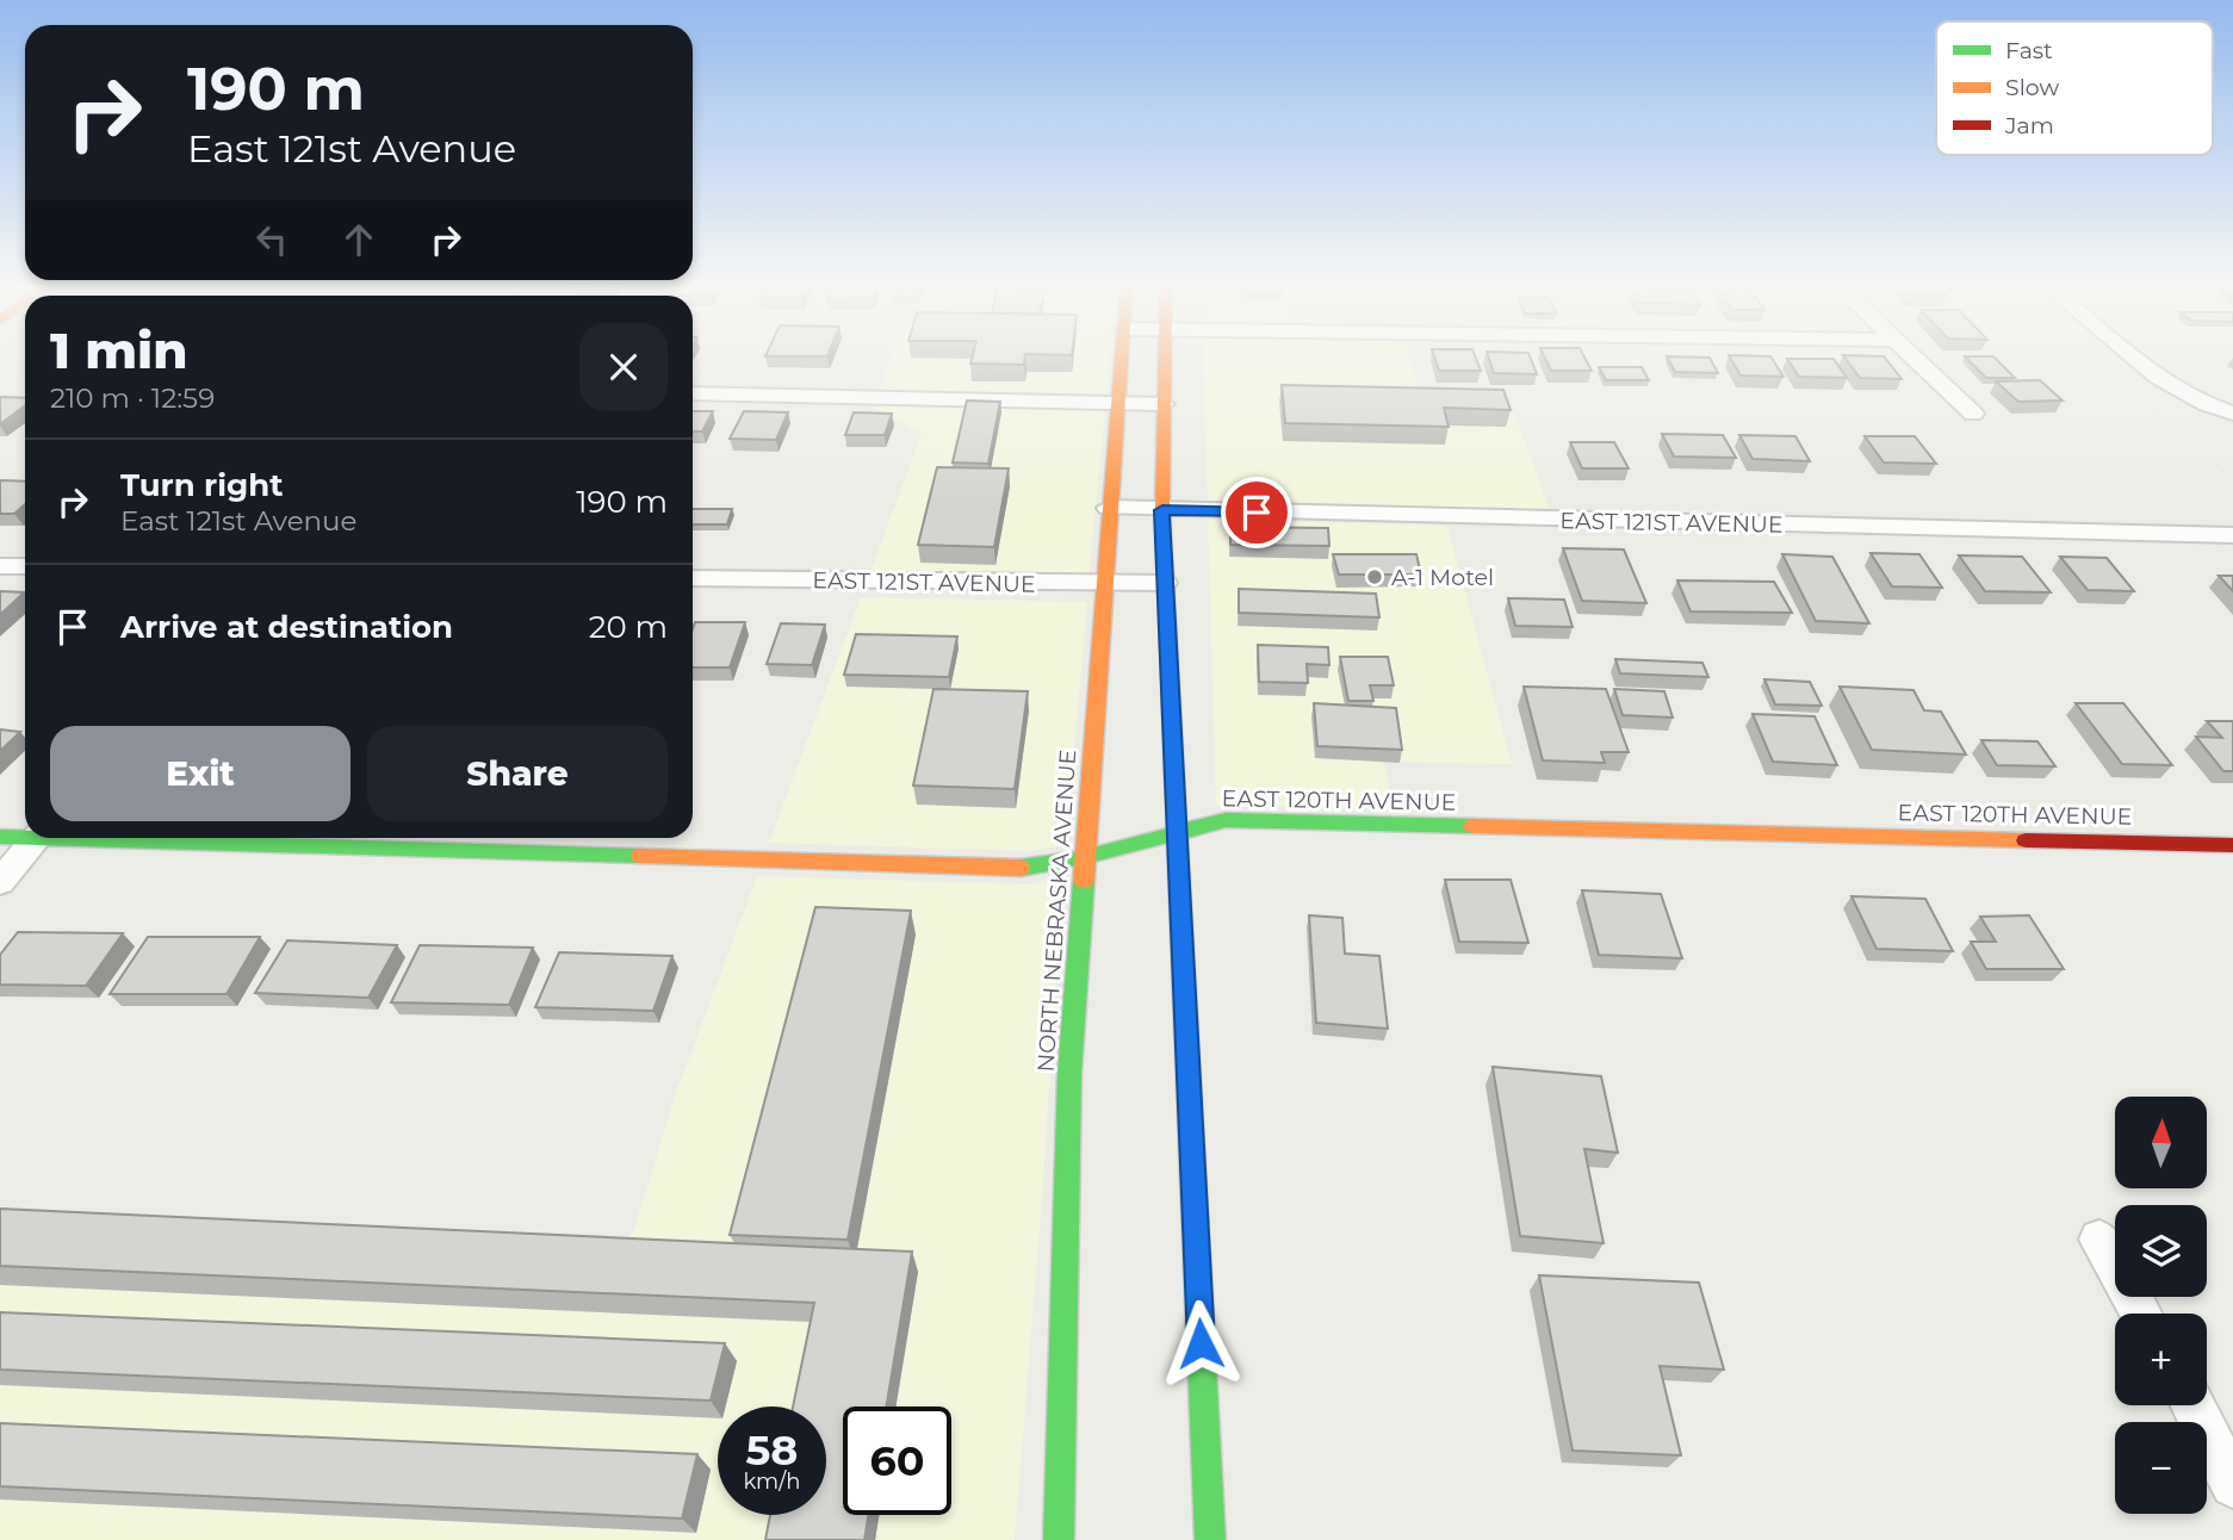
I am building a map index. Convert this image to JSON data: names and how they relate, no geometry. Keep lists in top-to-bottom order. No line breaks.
{"streets":{"main road":["EAST 120TH AVENUE","NORTH NEBRASKA AVENUE"],"street":["EAST 121ST AVENUE"]},"crossings":[["EAST 121ST AVENUE","NORTH NEBRASKA AVENUE"],["EAST 120TH AVENUE","NORTH NEBRASKA AVENUE"]],"places":["A-1 Motel"],"legend":["Fast","Slow","Jam"],"north":"top","page":{"turn":["190 m","East 121st Avenue"],"heading":["1 min","210 m · 12:59"],"list":[{"name":"Turn right","note":"East 121st Avenue","value":"190 m"},{"name":"Arrive at destination","value":"20 m"}],"buttons":["Exit","Share"],"map_buttons":["+","−"],"speed":"58 km/h","limit":"60"}}
